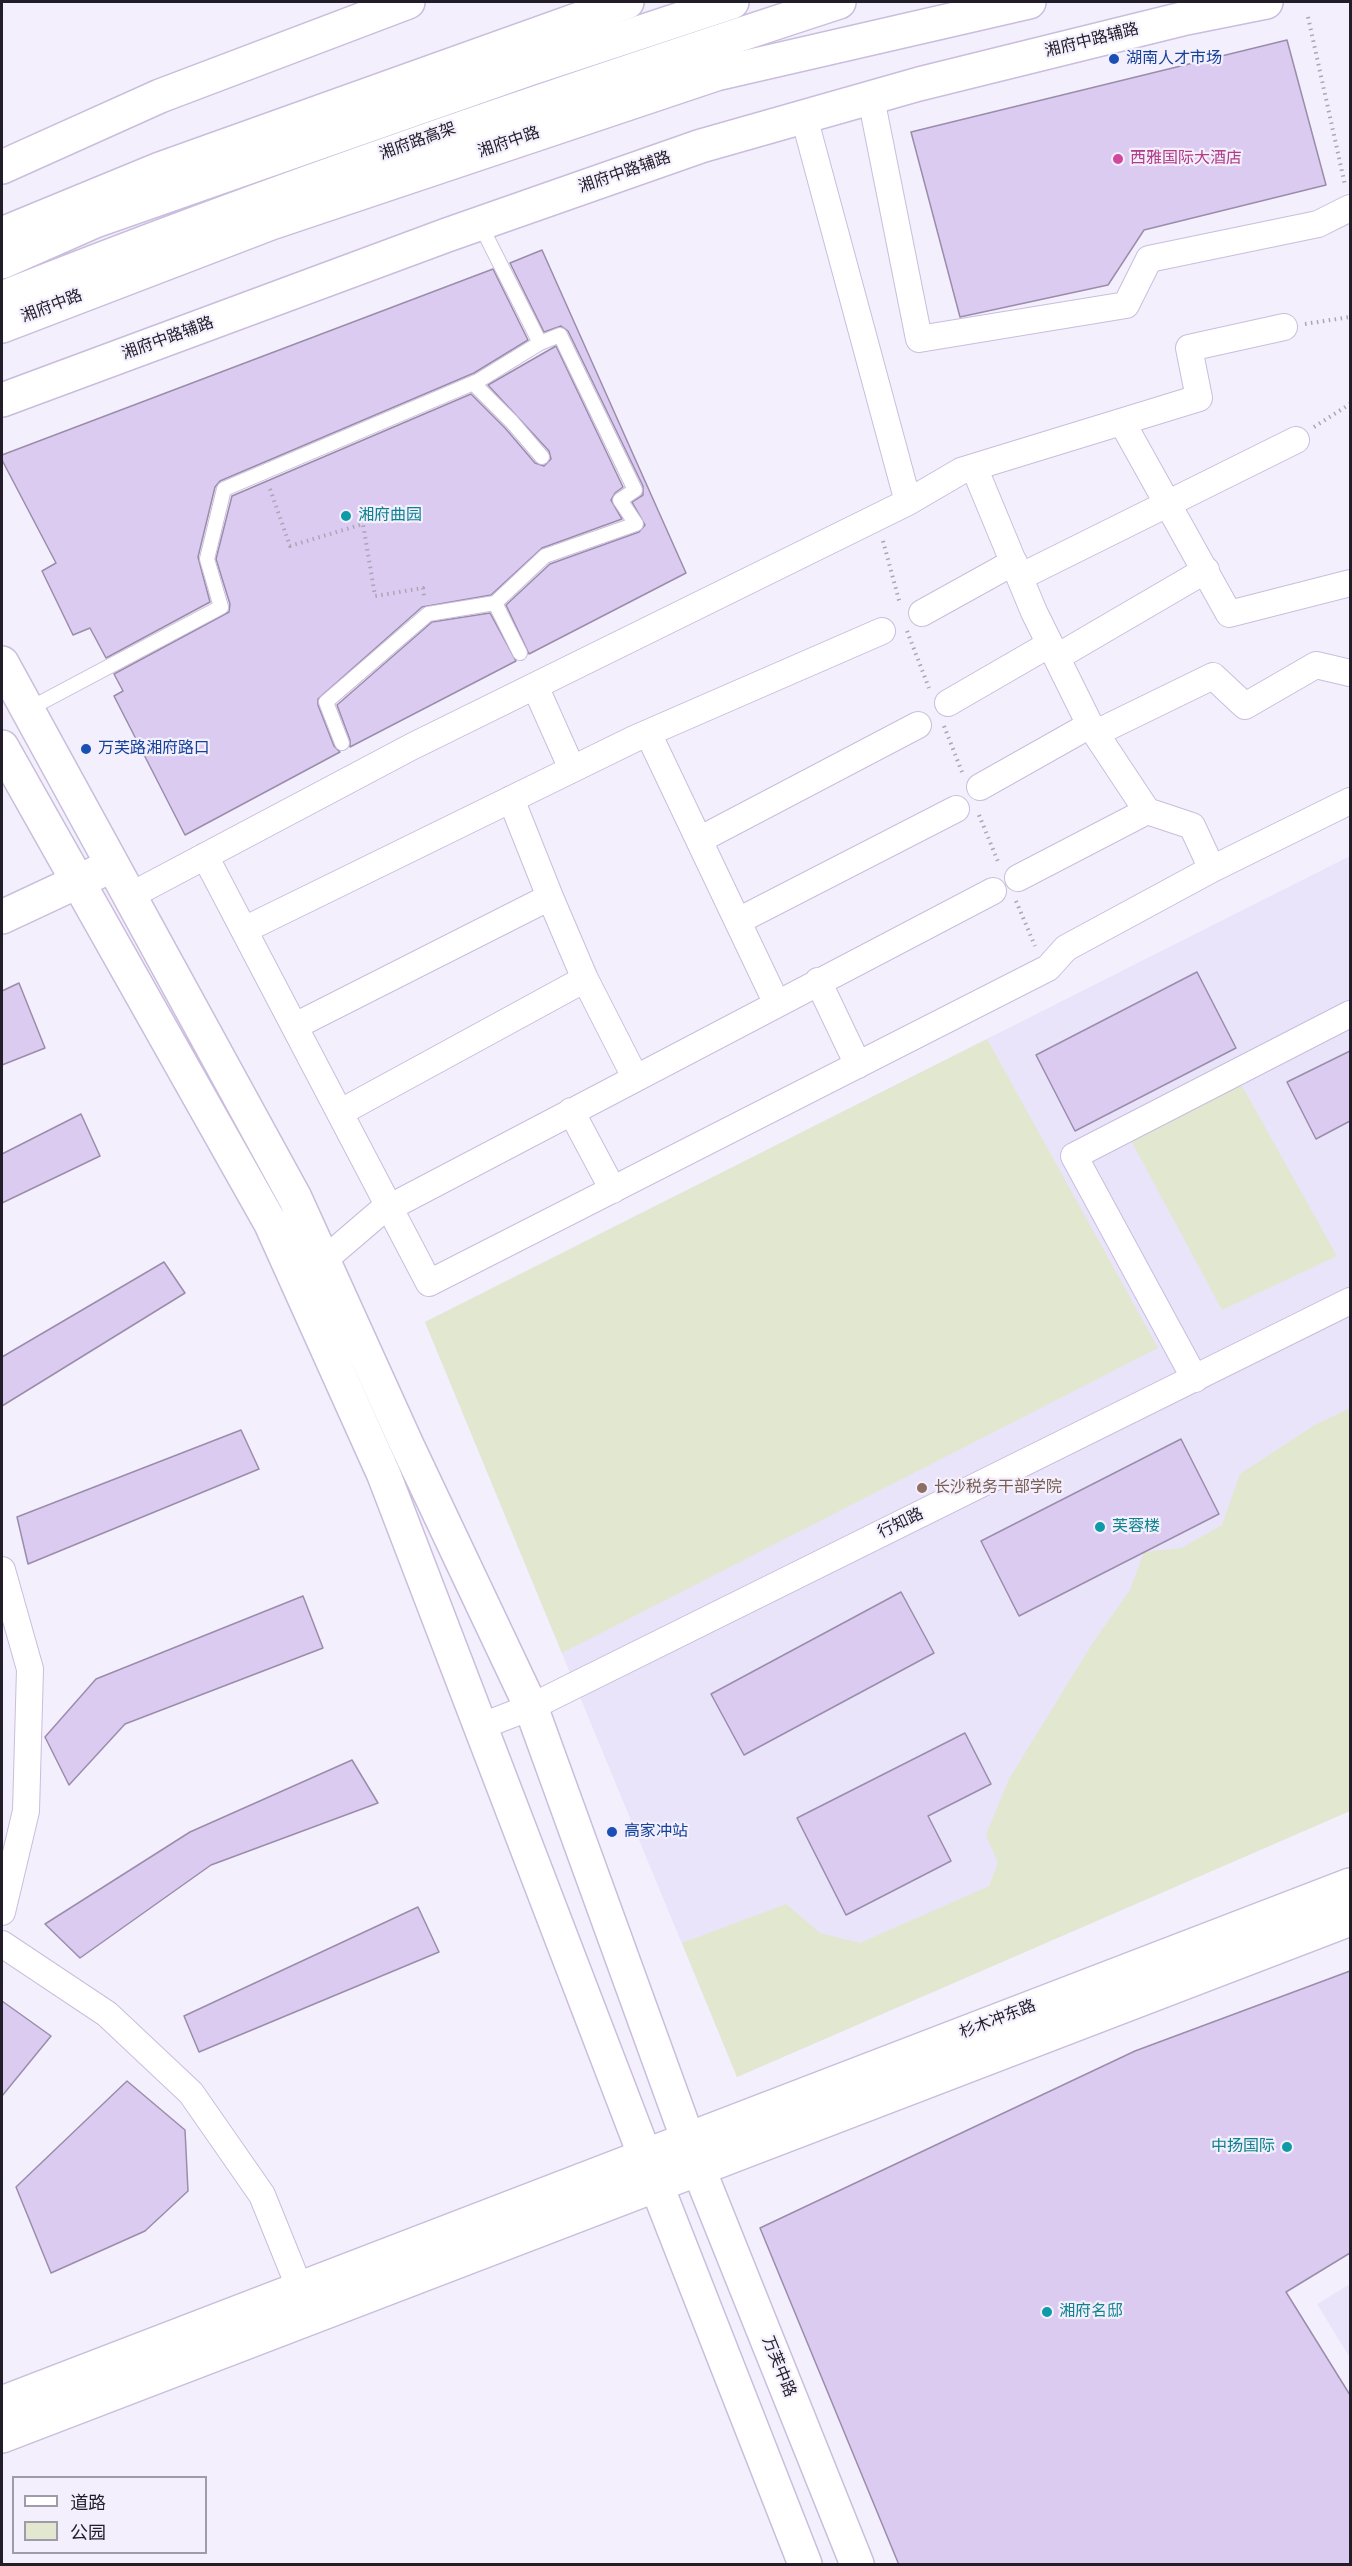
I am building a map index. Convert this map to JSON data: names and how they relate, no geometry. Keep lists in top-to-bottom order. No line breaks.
{"streets":{"main road":["湘府中路辅路","湘府路高架","湘府中路","杉木冲东路","万芙中路"],"street":["行知路"]},"crossings":[["行知路","万芙中路"],["杉木冲东路","万芙中路"]],"places":["湖南人才市场","西雅国际大酒店","湘府曲园","万芙路湘府路口","长沙税务干部学院","芙蓉楼","高家冲站","中扬国际","湘府名邸"],"legend":["道路","公园"]}
